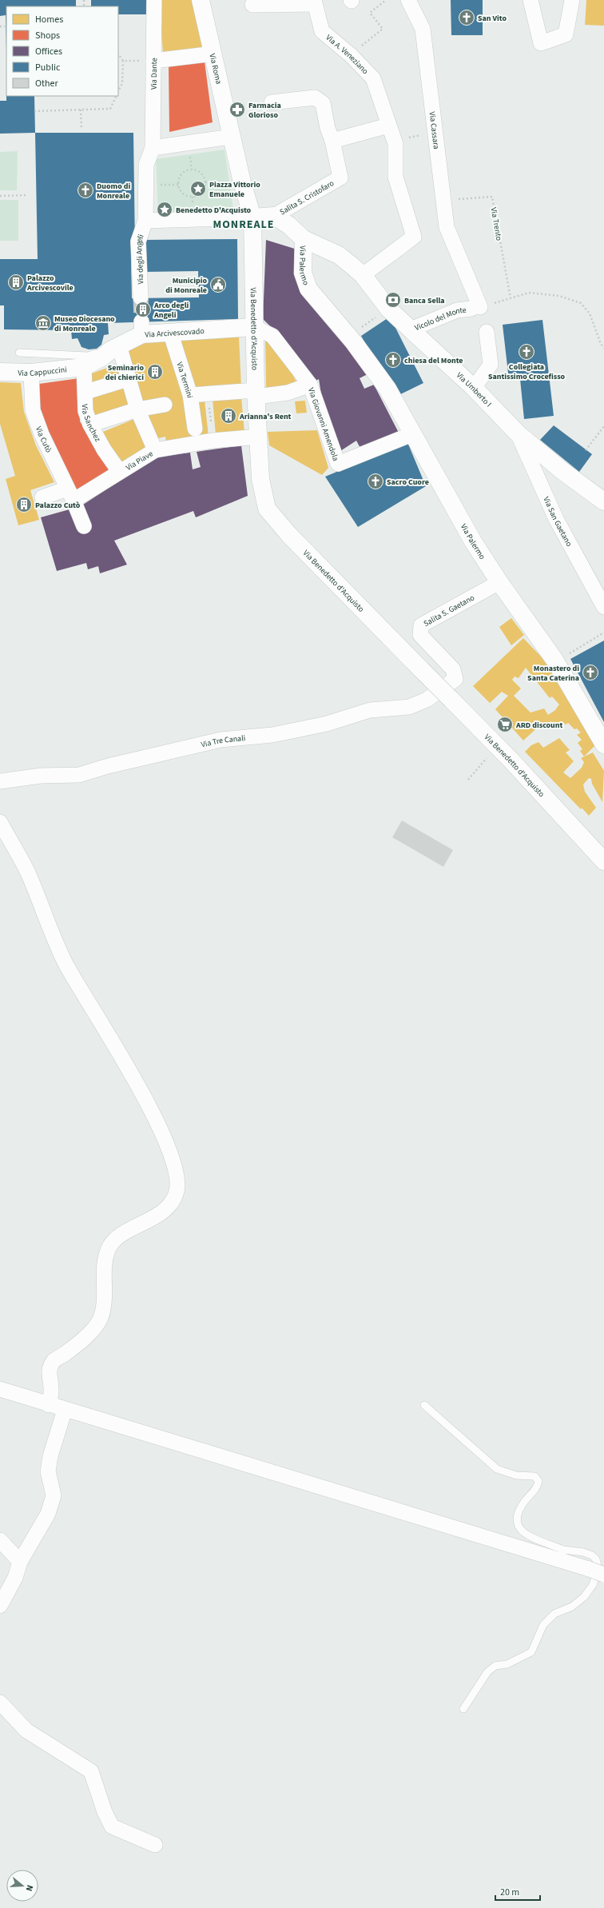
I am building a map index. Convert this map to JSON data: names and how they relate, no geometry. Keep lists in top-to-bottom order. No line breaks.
{"streets":{"street":["Via A. Veneziano","Via Roma","Via Dante","Via Cassara","Salita S. Cristofaro","Via degli Angeli","Via Palermo","Vicolo del Monte","Via Benedetto d'Acquisto","Via Arcivescovado","Via Cappuccini","Via Termini","Via Umberto I","Via Sanchez","Via Giovanni Amendola","Via Cutò","Via Piave","Via San Gaetano","Salita S. Gaetano","Via Tre Canali"],"path":["Via Trento"]},"crossings":[["Via A. Veneziano","Via Umberto I"],["Via Roma","Via Benedetto d'Acquisto"],["Via Cassara","Via Trento"],["Via Cassara","Vicolo del Monte"],["Salita S. Cristofaro","Via Palermo"],["Via Palermo","Via Umberto I"],["Via Palermo","Via Giovanni Amendola"],["Via Palermo","Salita S. Gaetano"],["Vicolo del Monte","Via Umberto I"],["Via Benedetto d'Acquisto","Via Arcivescovado"],["Via Benedetto d'Acquisto","Via Giovanni Amendola"],["Via Benedetto d'Acquisto","Via Piave"],["Via Benedetto d'Acquisto","Salita S. Gaetano"],["Via Benedetto d'Acquisto","Via Tre Canali"],["Via Arcivescovado","Via Cappuccini"],["Via Arcivescovado","Via Termini"],["Via Arcivescovado","Via Sanchez"],["Via Arcivescovado","Via Giovanni Amendola"],["Via Cappuccini","Via Sanchez"],["Via Cappuccini","Via Cutò"],["Via Termini","Via Piave"],["Via Umberto I","Via San Gaetano"],["Via Sanchez","Via Piave"],["Via Cutò","Via Piave"],["Salita S. Gaetano","Via Tre Canali"]],"districts":["MONREALE"],"places":{"church":["San Vito","Duomo di Monreale","Collegiata Santissimo Crocefisso","chiesa del Monte","Sacro Cuore","Monastero di Santa Caterina"],"pharmacy":["Farmacia Glorioso"],"place":["Piazza Vittorio Emanuele","Benedetto D'Acquisto"],"building":["Palazzo Arcivescovile","Arco degli Angeli","Seminario dei chierici","Arianna's Rent","Palazzo Cutò"],"public building":["Municipio di Monreale"],"bank":["Banca Sella"],"museum":["Museo Diocesano di Monreale"],"supermarket":["ARD discount"]},"legend":["Homes","Shops","Offices","Public","Other"],"scale_bar":"20 m","north":"right"}
